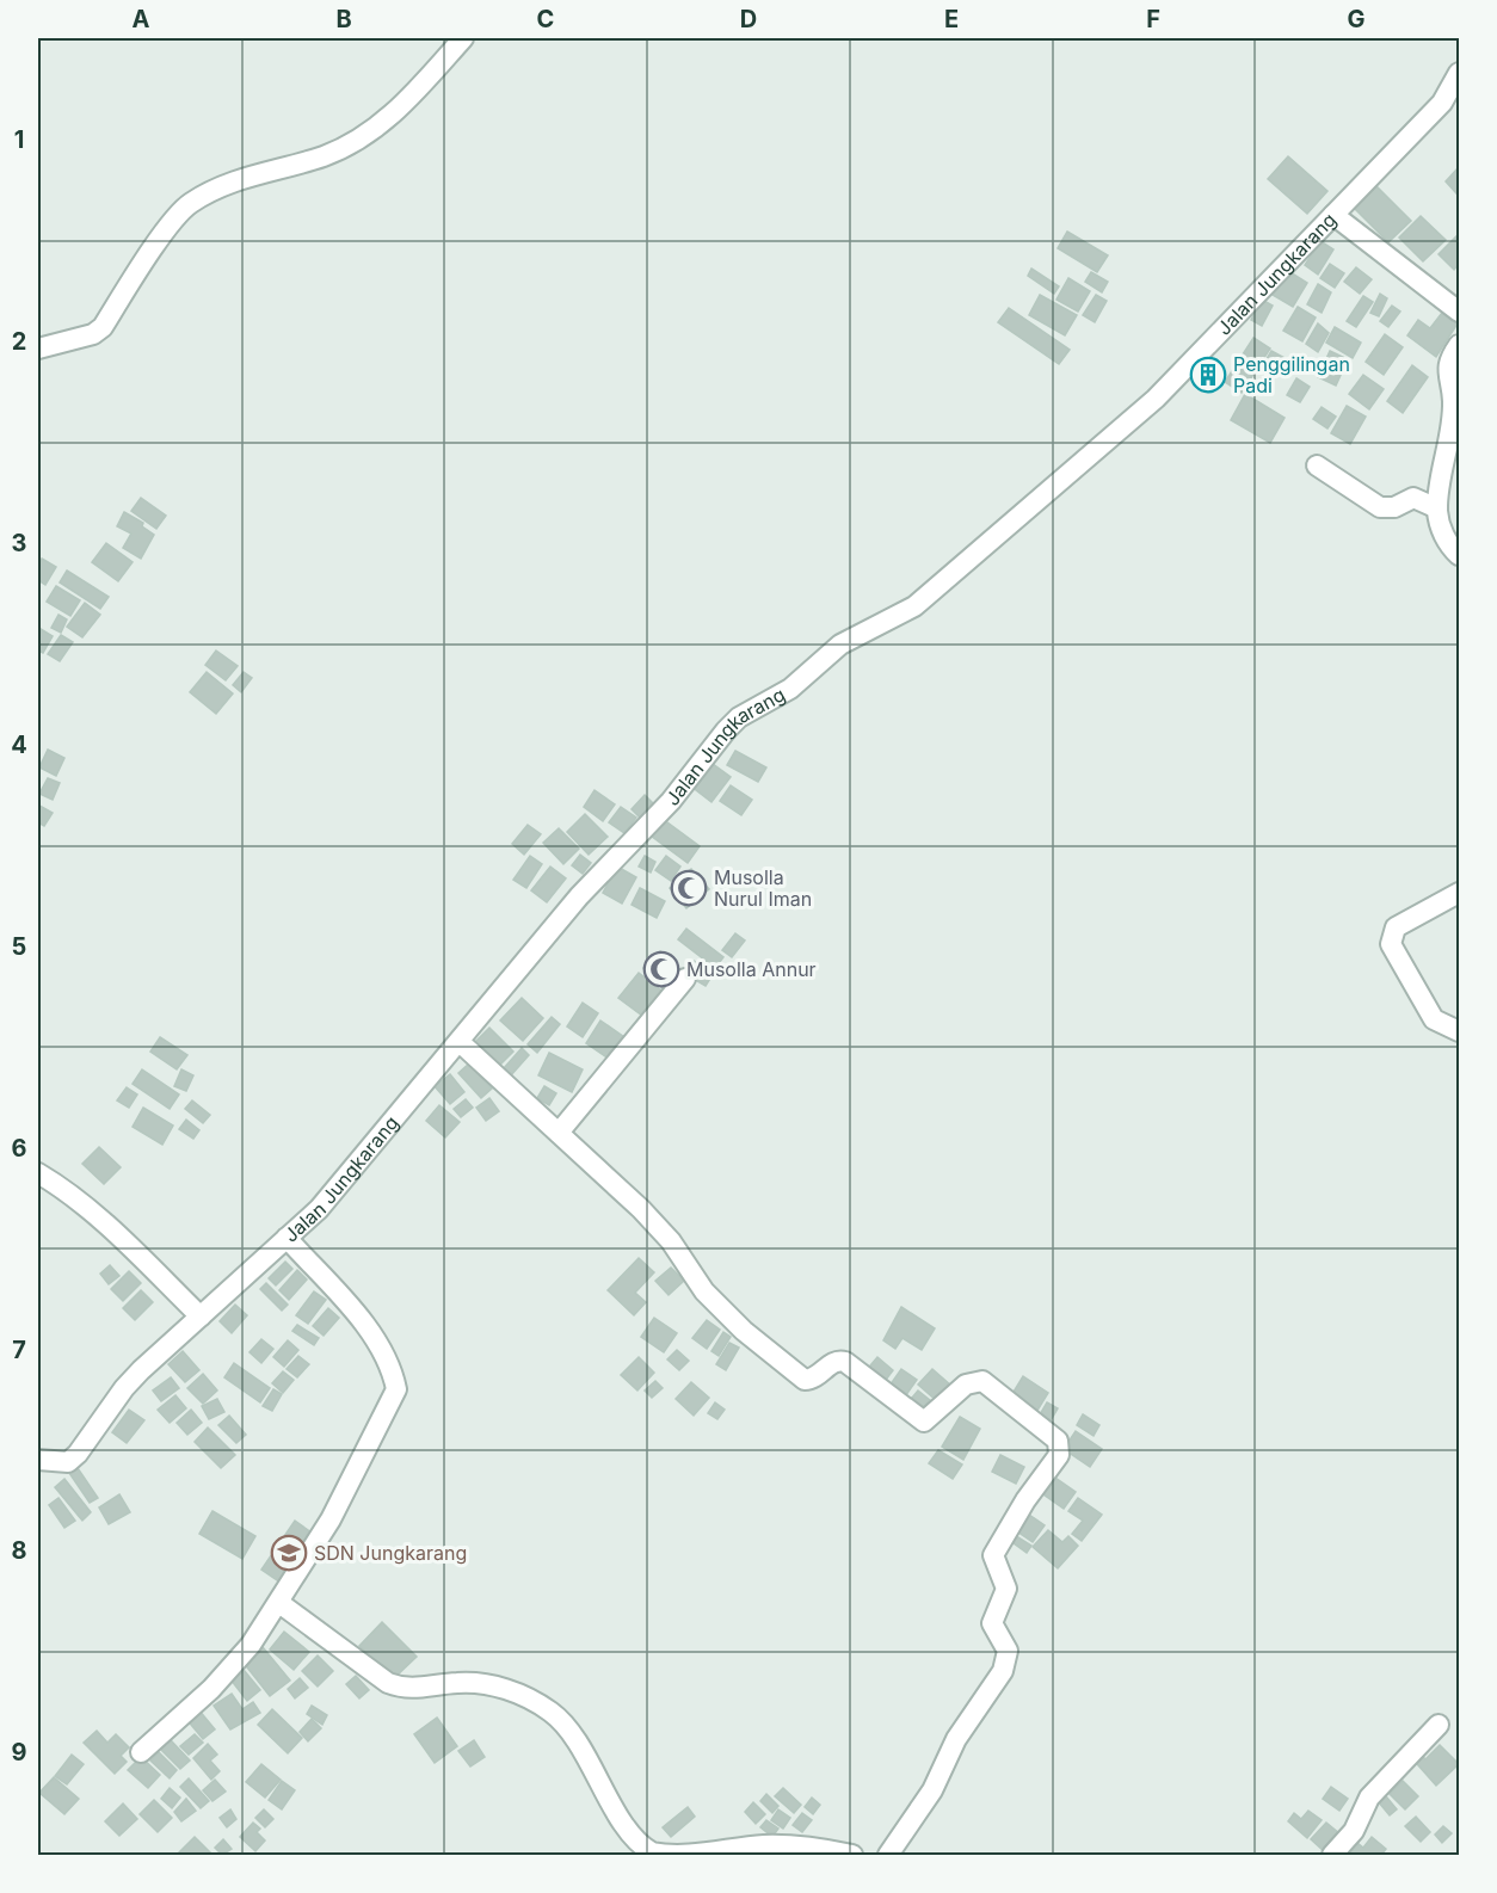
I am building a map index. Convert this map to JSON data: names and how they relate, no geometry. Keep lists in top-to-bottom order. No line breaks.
{"streets":{"street":["Jalan Jungkarang"]},"places":{"building":["Penggilingan Padi"],"mosque":["Musolla Nurul Iman","Musolla Annur"],"school or university":["SDN Jungkarang"]},"grid":{"columns":["A","B","C","D","E","F","G"],"rows":["1","2","3","4","5","6","7","8","9"]}}
